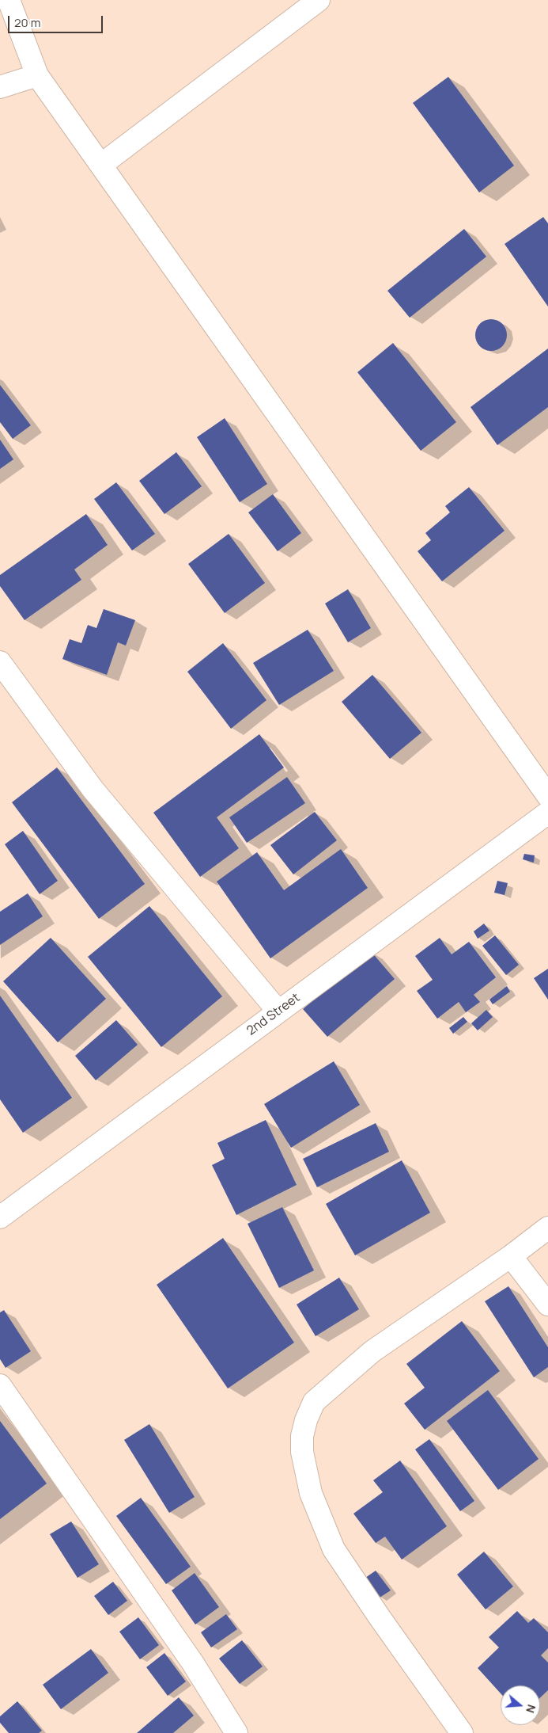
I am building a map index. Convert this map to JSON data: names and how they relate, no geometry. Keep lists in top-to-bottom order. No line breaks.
{"streets":{"street":["2nd Street"]},"scale_bar":"20 m","north":"right"}
